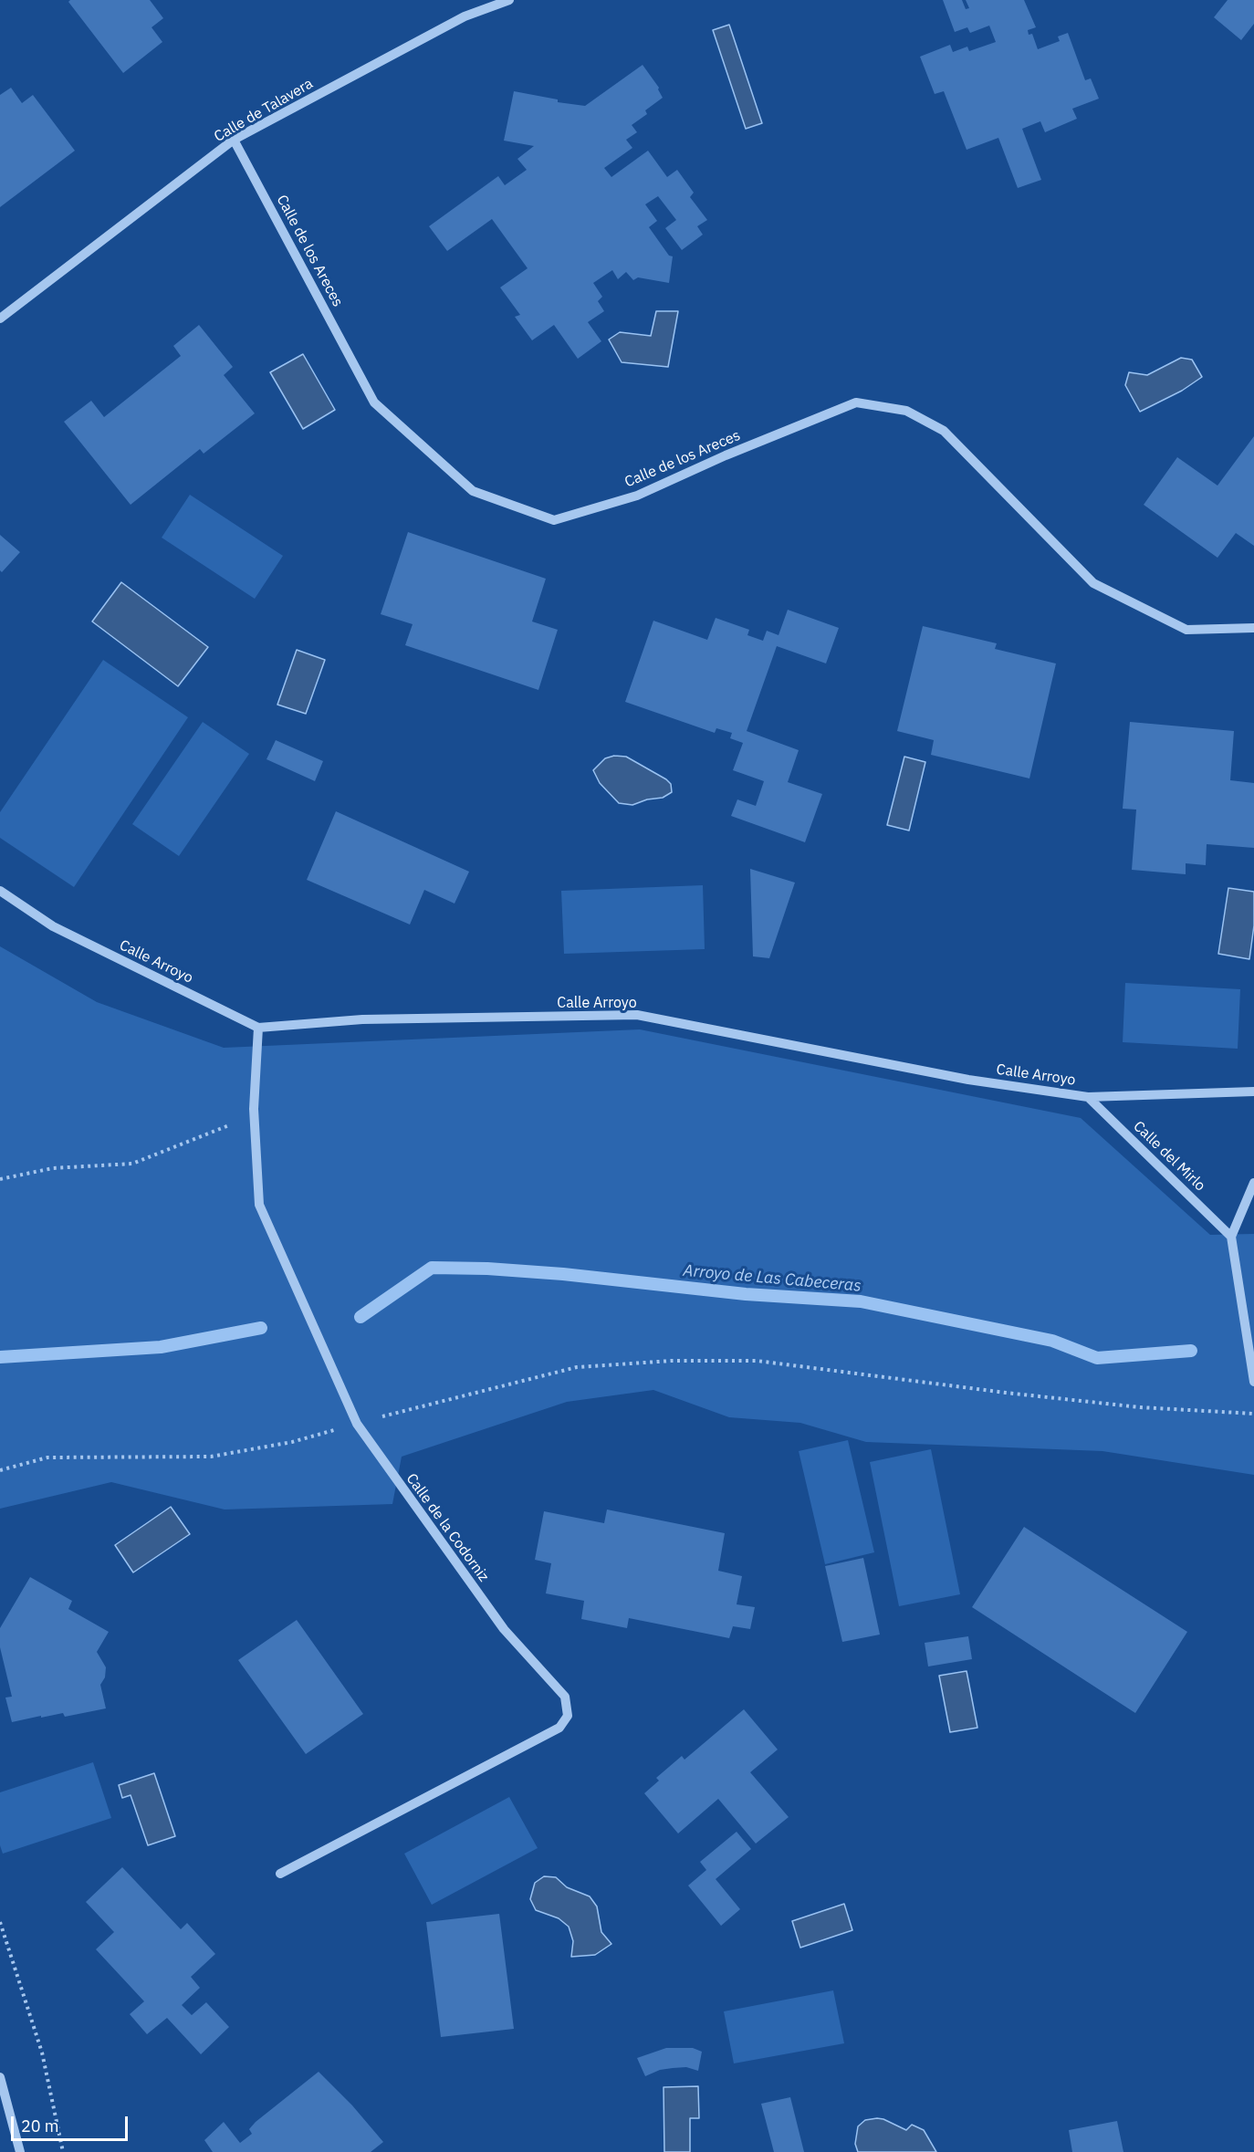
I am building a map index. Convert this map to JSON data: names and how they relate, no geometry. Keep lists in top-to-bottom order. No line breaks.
{"streets":{"street":["Calle de Talavera","Calle de los Areces","Calle Arroyo","Calle del Mirlo","Calle de la Codorniz"]},"crossings":[["Calle de Talavera","Calle de los Areces"],["Calle Arroyo","Calle del Mirlo"],["Calle Arroyo","Calle de la Codorniz"]],"water":["Arroyo de Las Cabeceras"],"scale_bar":"20 m"}
